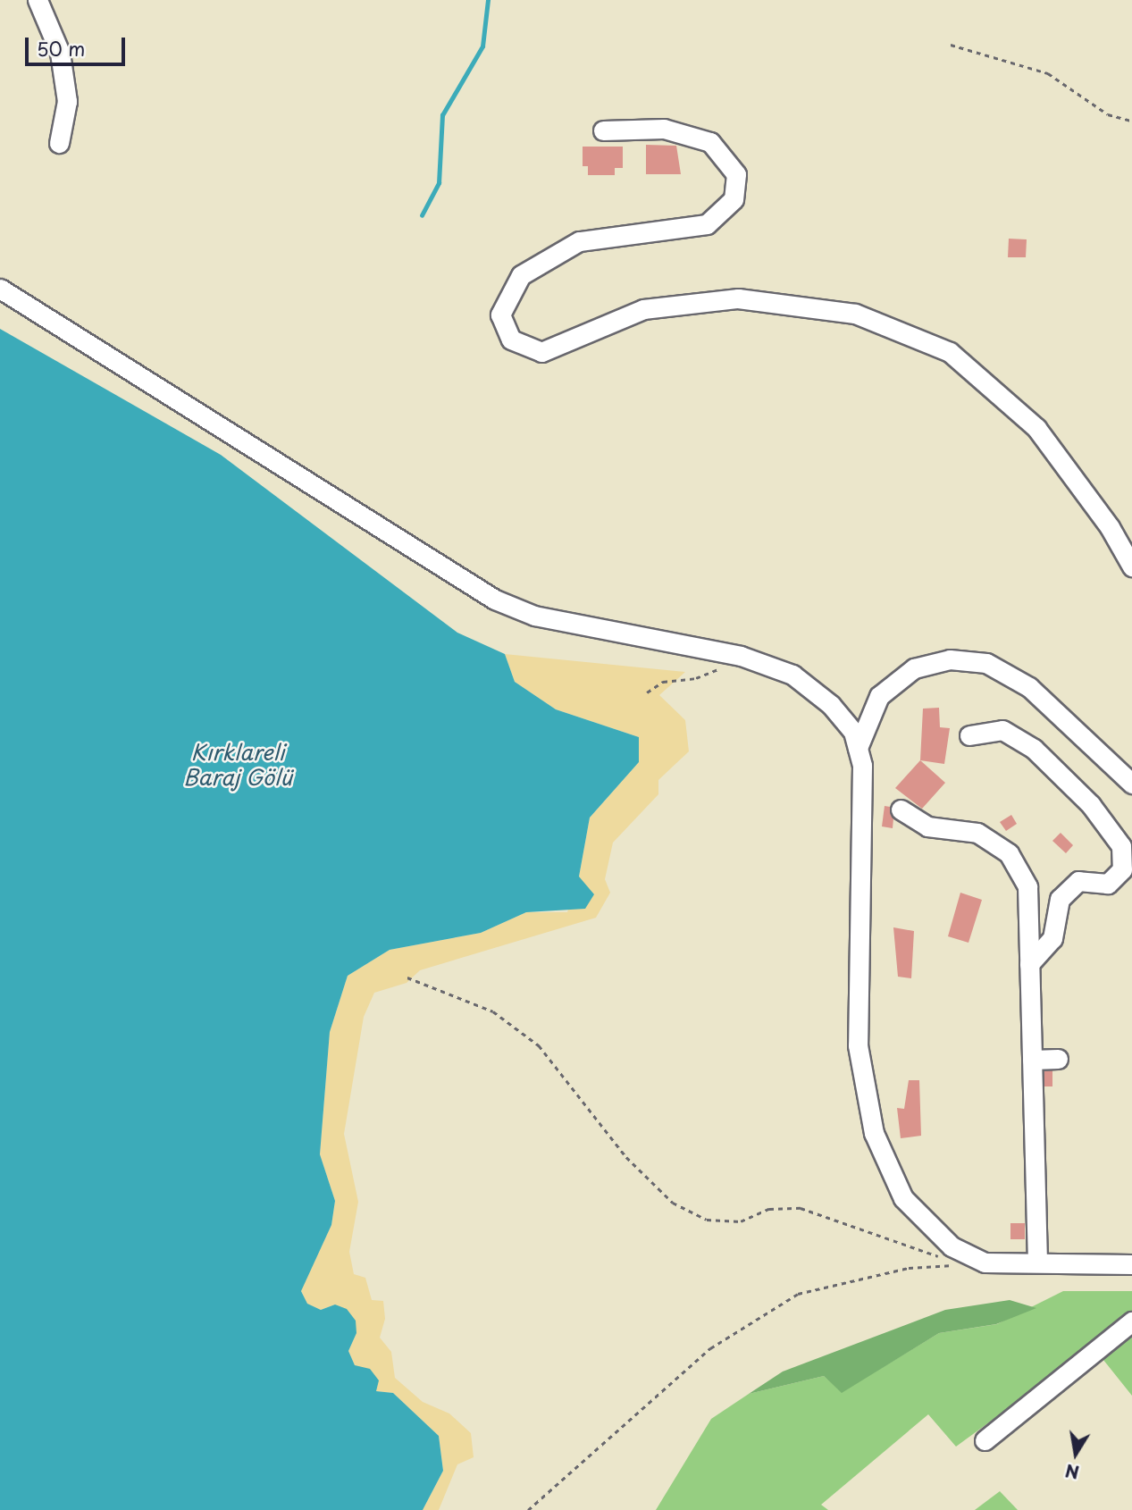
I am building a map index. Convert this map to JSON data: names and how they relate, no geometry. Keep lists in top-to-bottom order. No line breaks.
{"water":["Kırklareli Baraj Gölü"],"scale_bar":"50 m","north":"bottom"}
